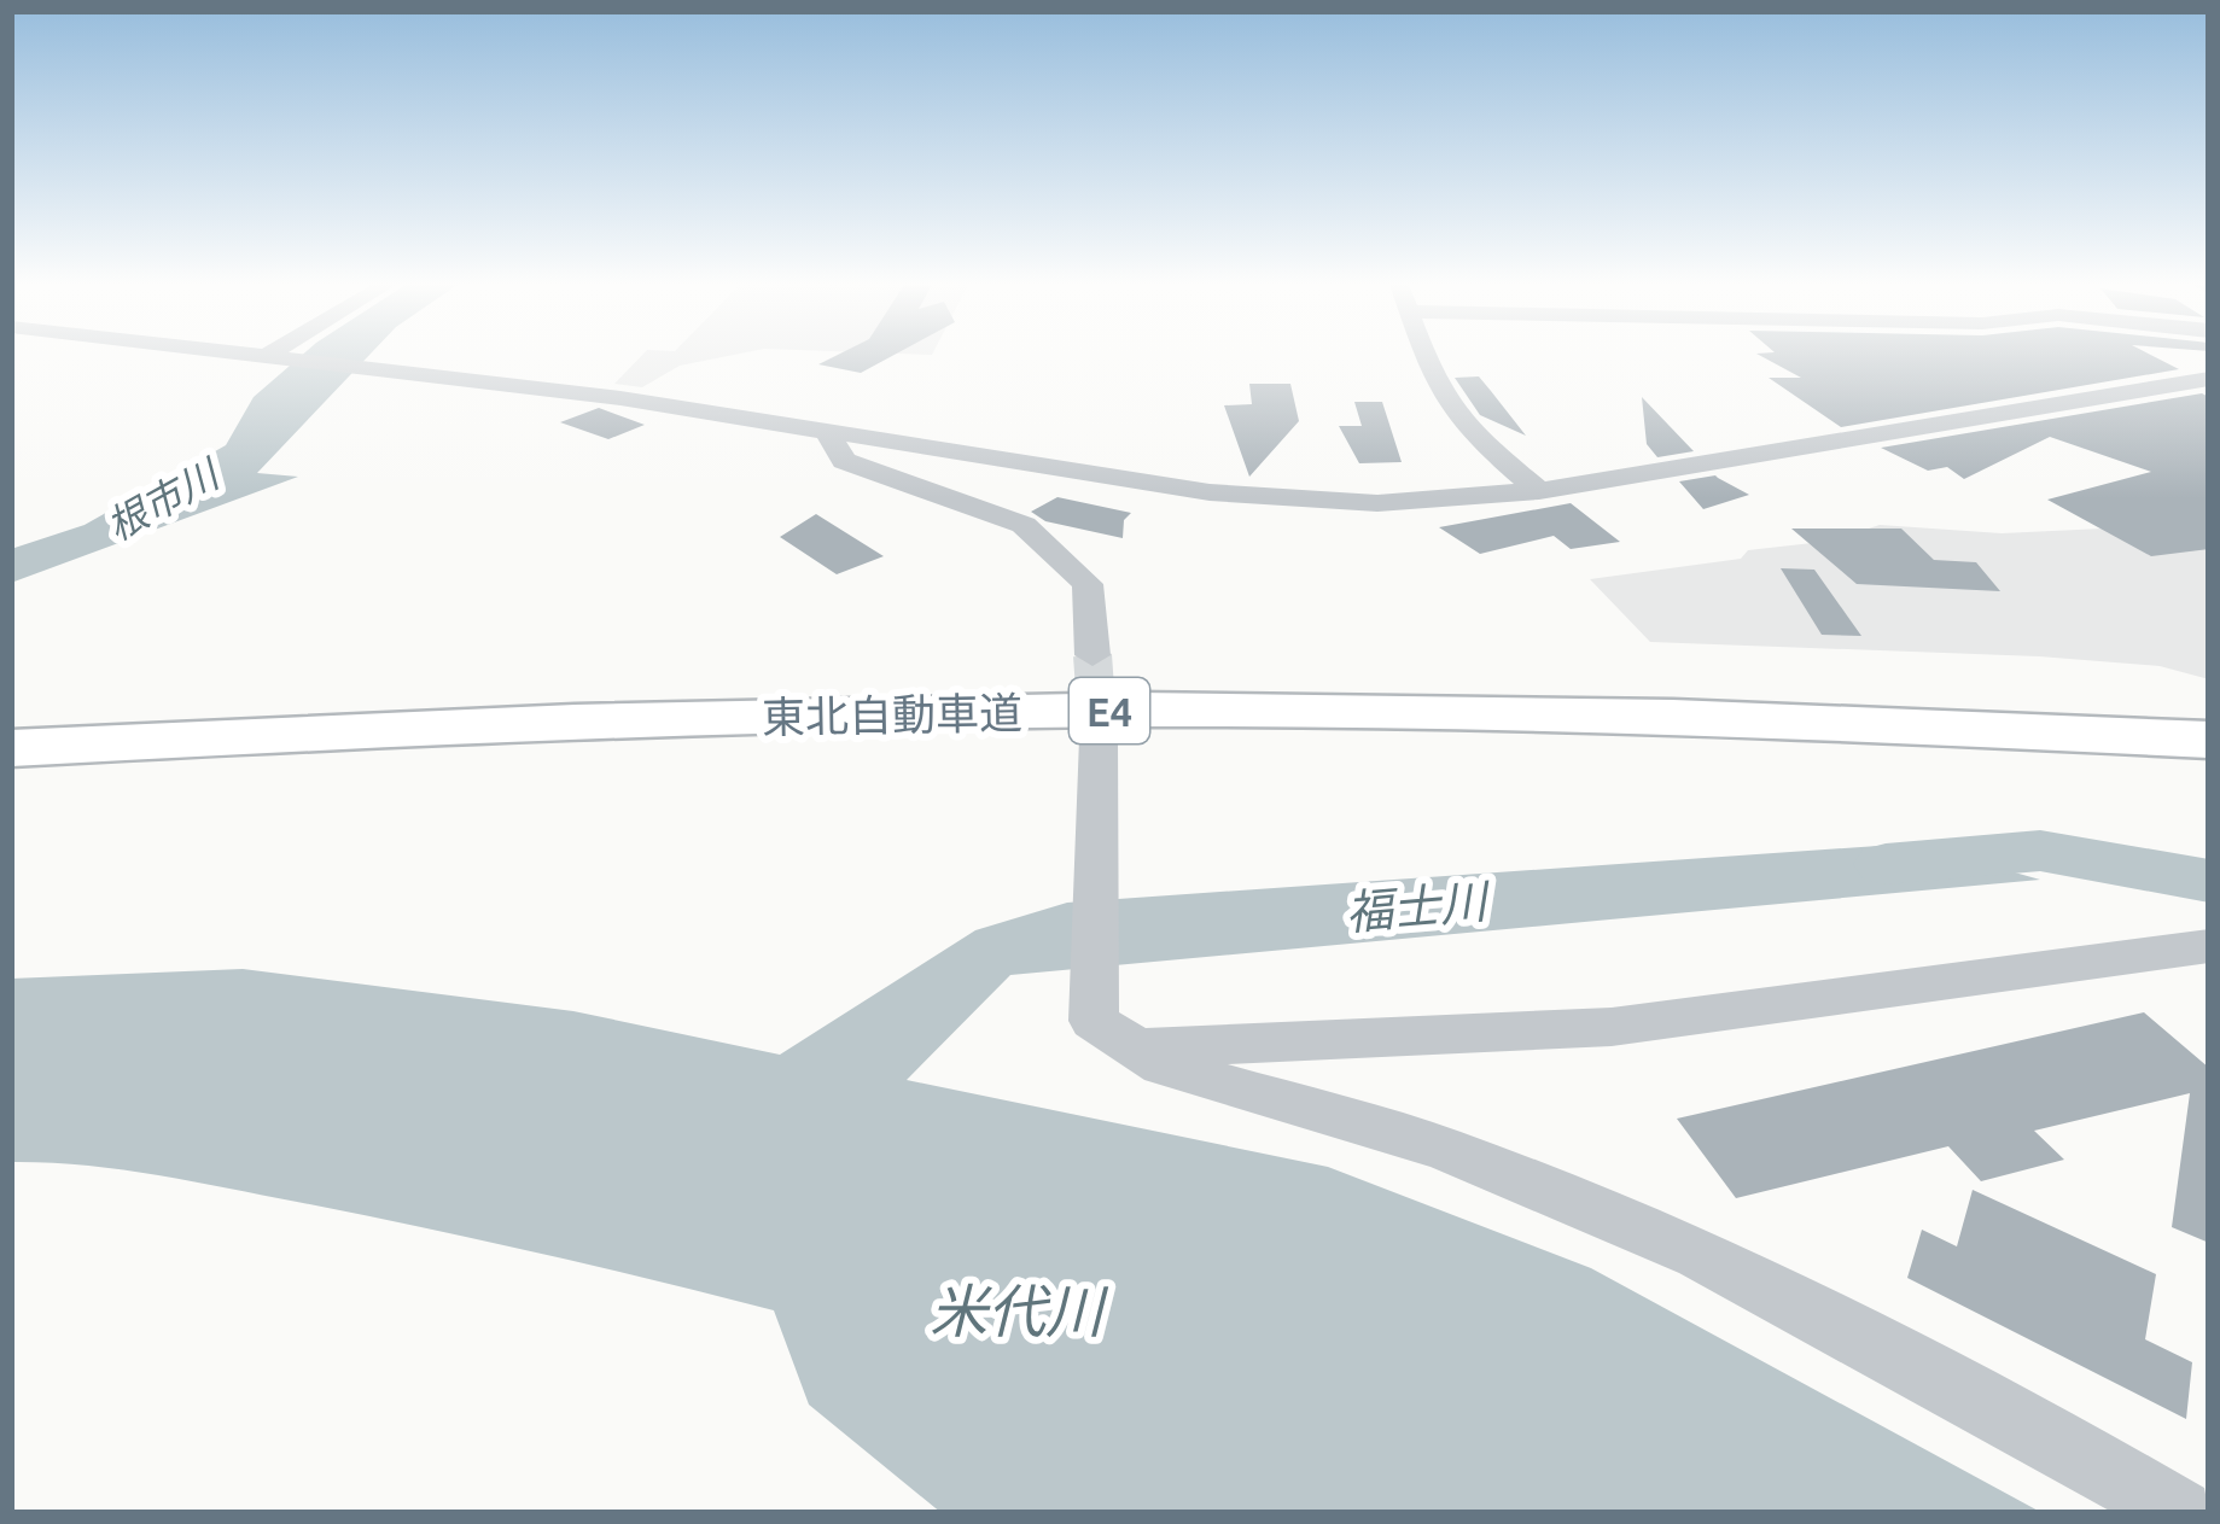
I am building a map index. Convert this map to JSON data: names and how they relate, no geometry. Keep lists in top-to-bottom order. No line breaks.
{"streets":{"highway":["E4","東北自動車道"]},"water":["根市川","福士川","米代川"]}
